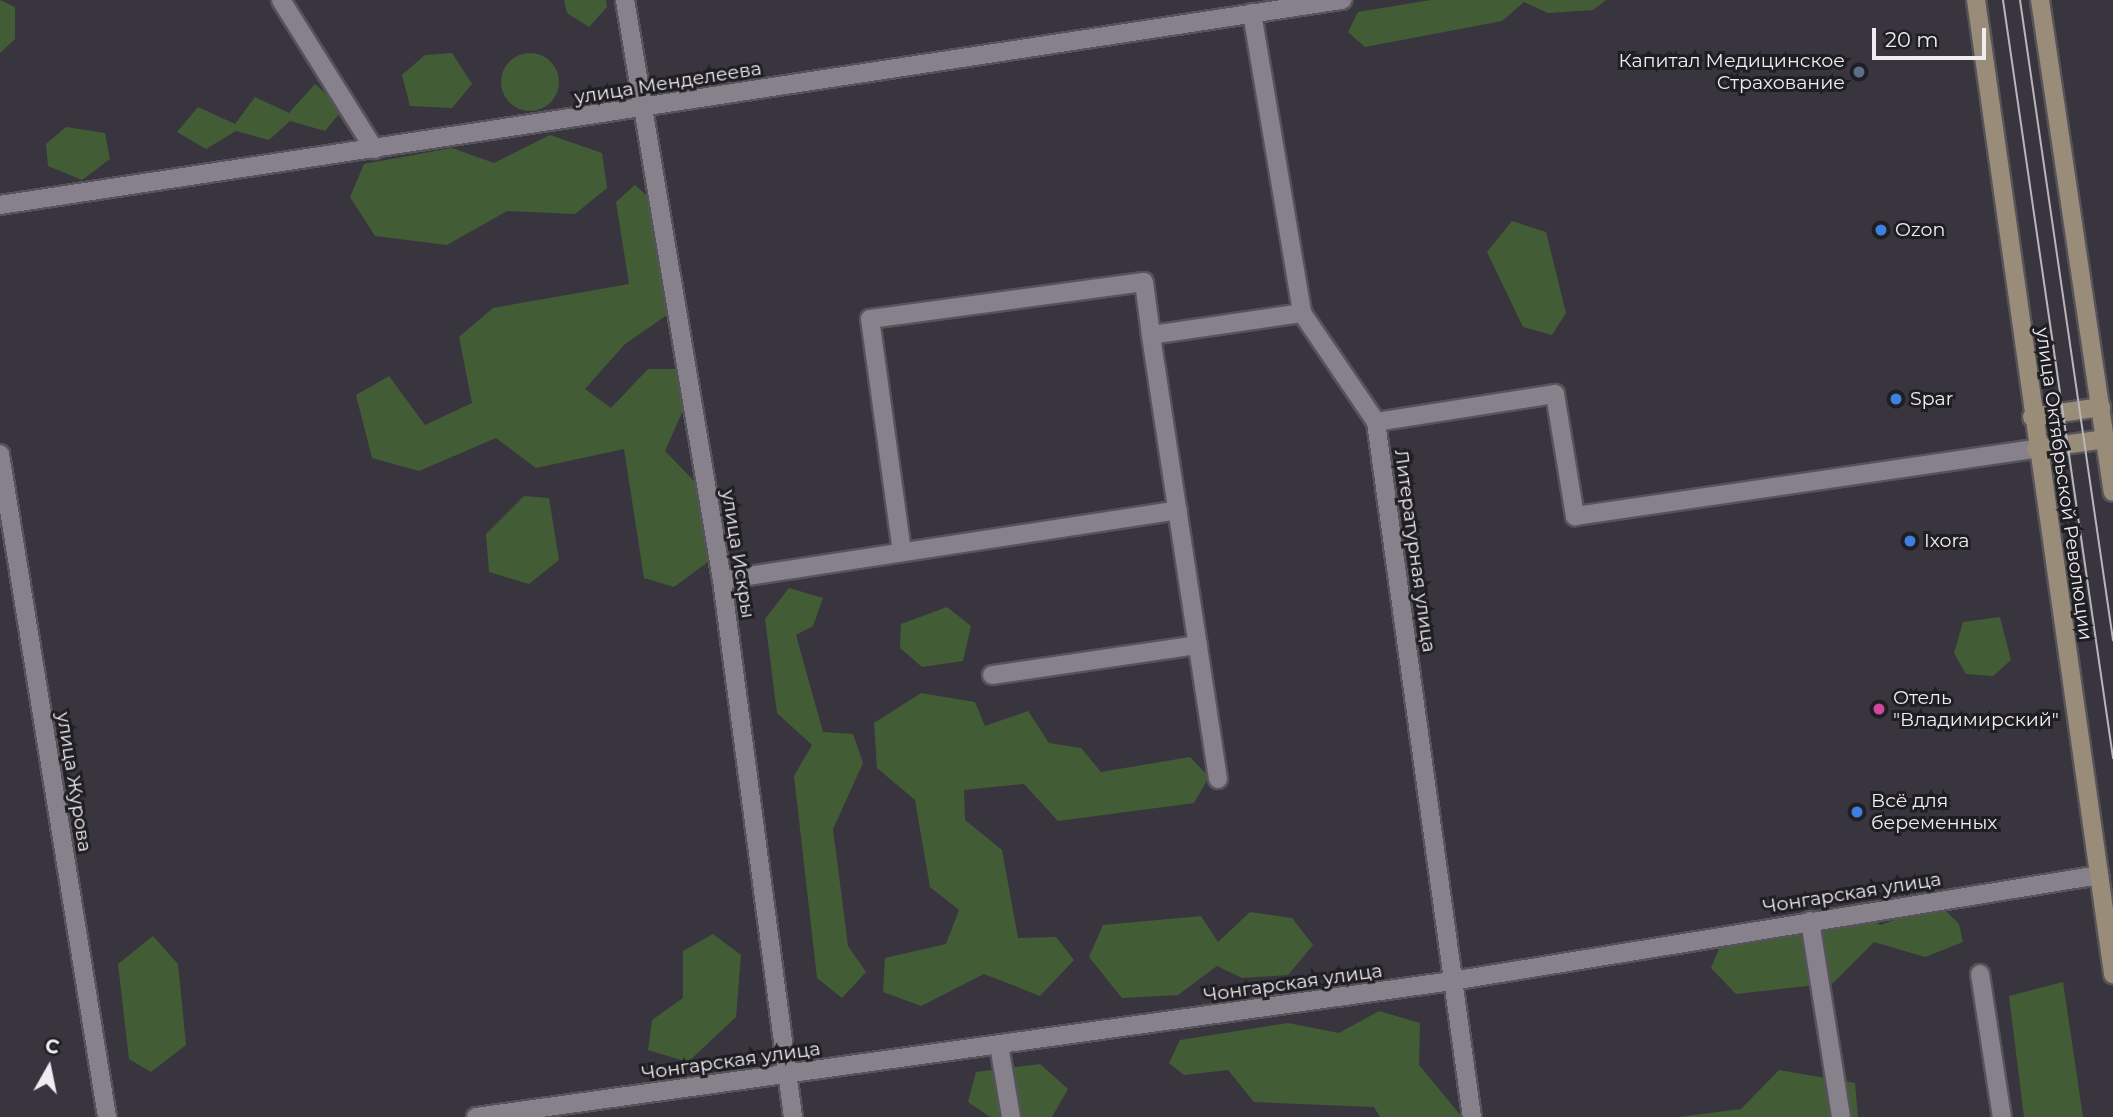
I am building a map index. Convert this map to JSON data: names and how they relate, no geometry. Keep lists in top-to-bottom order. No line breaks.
{"streets":{"main road":["улица Октябрьской Революции"],"street":["улица Менделеева","Литературная улица","улица Искры","улица Журова","Чонгарская улица"]},"crossings":[["улица Менделеева","Литературная улица"],["улица Менделеева","улица Искры"],["улица Октябрьской Революции","Чонгарская улица"],["Литературная улица","Чонгарская улица"],["улица Искры","Чонгарская улица"]],"places":["Капитал Медицинское Страхование","Ozon","Spar","Ixora","Отель \"Владимирский\"","Всё для беременных"],"scale_bar":"20 m","north":"top"}
